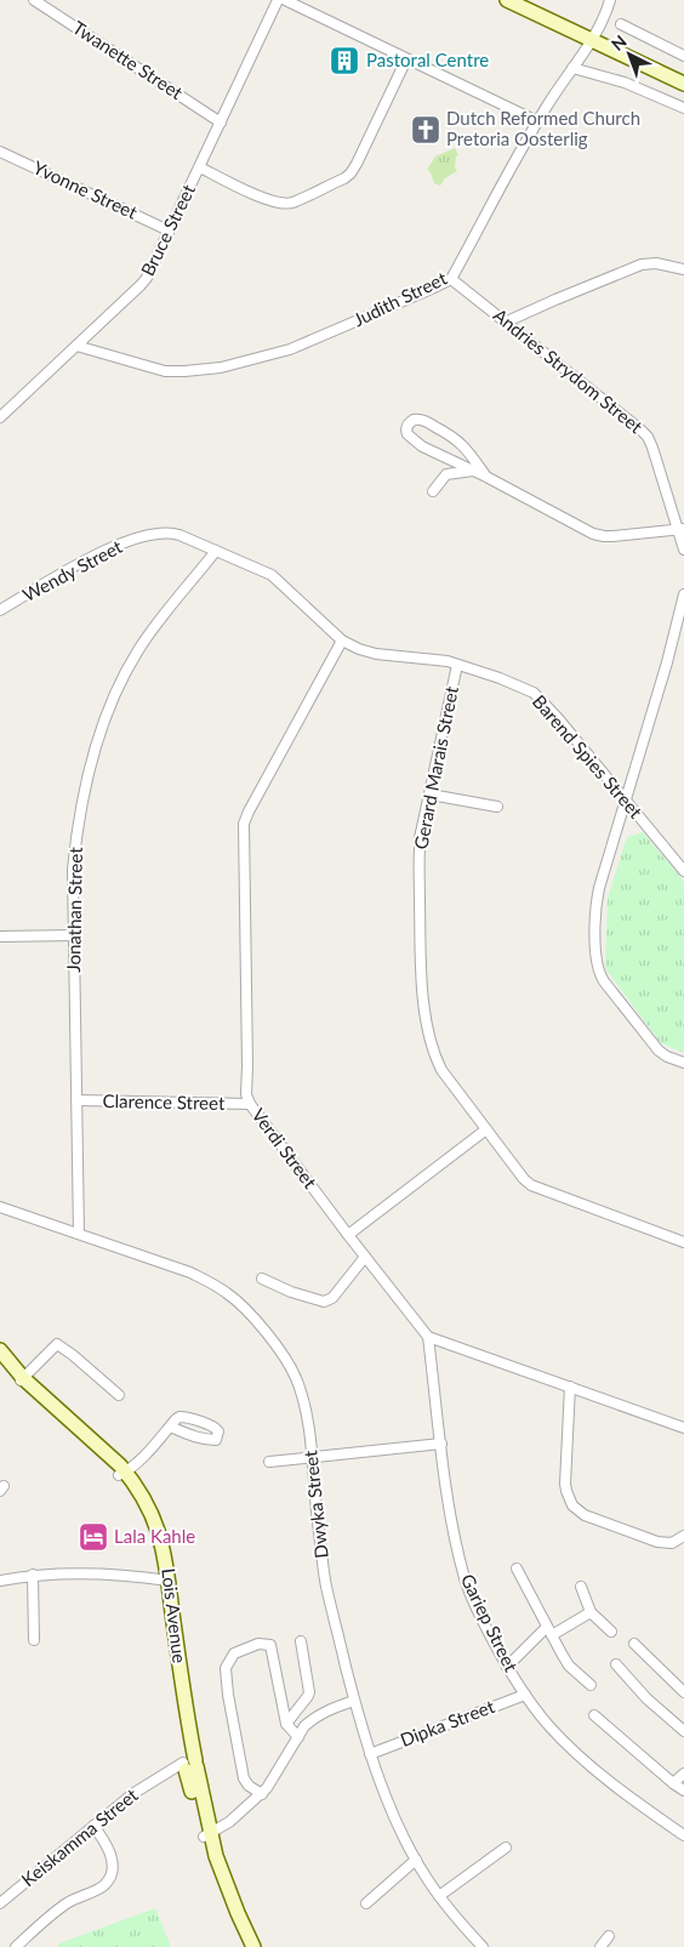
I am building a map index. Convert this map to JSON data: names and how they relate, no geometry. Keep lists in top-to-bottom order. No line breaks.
{"streets":{"street":["Twanette Street","Yvonne Street","Bruce Street","Judith Street","Andries Strydom Street","Wendy Street","Barend Spies Street","Gerard Marais Street","Jonathan Street","Clarence Street","Verdi Street","Dwyka Street","Lois Avenue","Gariep Street","Dipka Street","Keiskamma Street"]},"crossings":[["Twanette Street","Bruce Street"],["Yvonne Street","Bruce Street"],["Bruce Street","Judith Street"],["Judith Street","Andries Strydom Street"],["Wendy Street","Barend Spies Street"],["Wendy Street","Jonathan Street"],["Barend Spies Street","Gerard Marais Street"],["Barend Spies Street","Jonathan Street"],["Barend Spies Street","Verdi Street"],["Jonathan Street","Clarence Street"],["Jonathan Street","Dwyka Street"],["Clarence Street","Verdi Street"],["Verdi Street","Gariep Street"],["Dwyka Street","Dipka Street"],["Lois Avenue","Keiskamma Street"],["Gariep Street","Dipka Street"]],"places":{"building":["Pastoral Centre"],"church":["Dutch Reformed Church Pretoria Oosterlig"],"hotel":["Lala Kahle"]},"north":"top left"}
